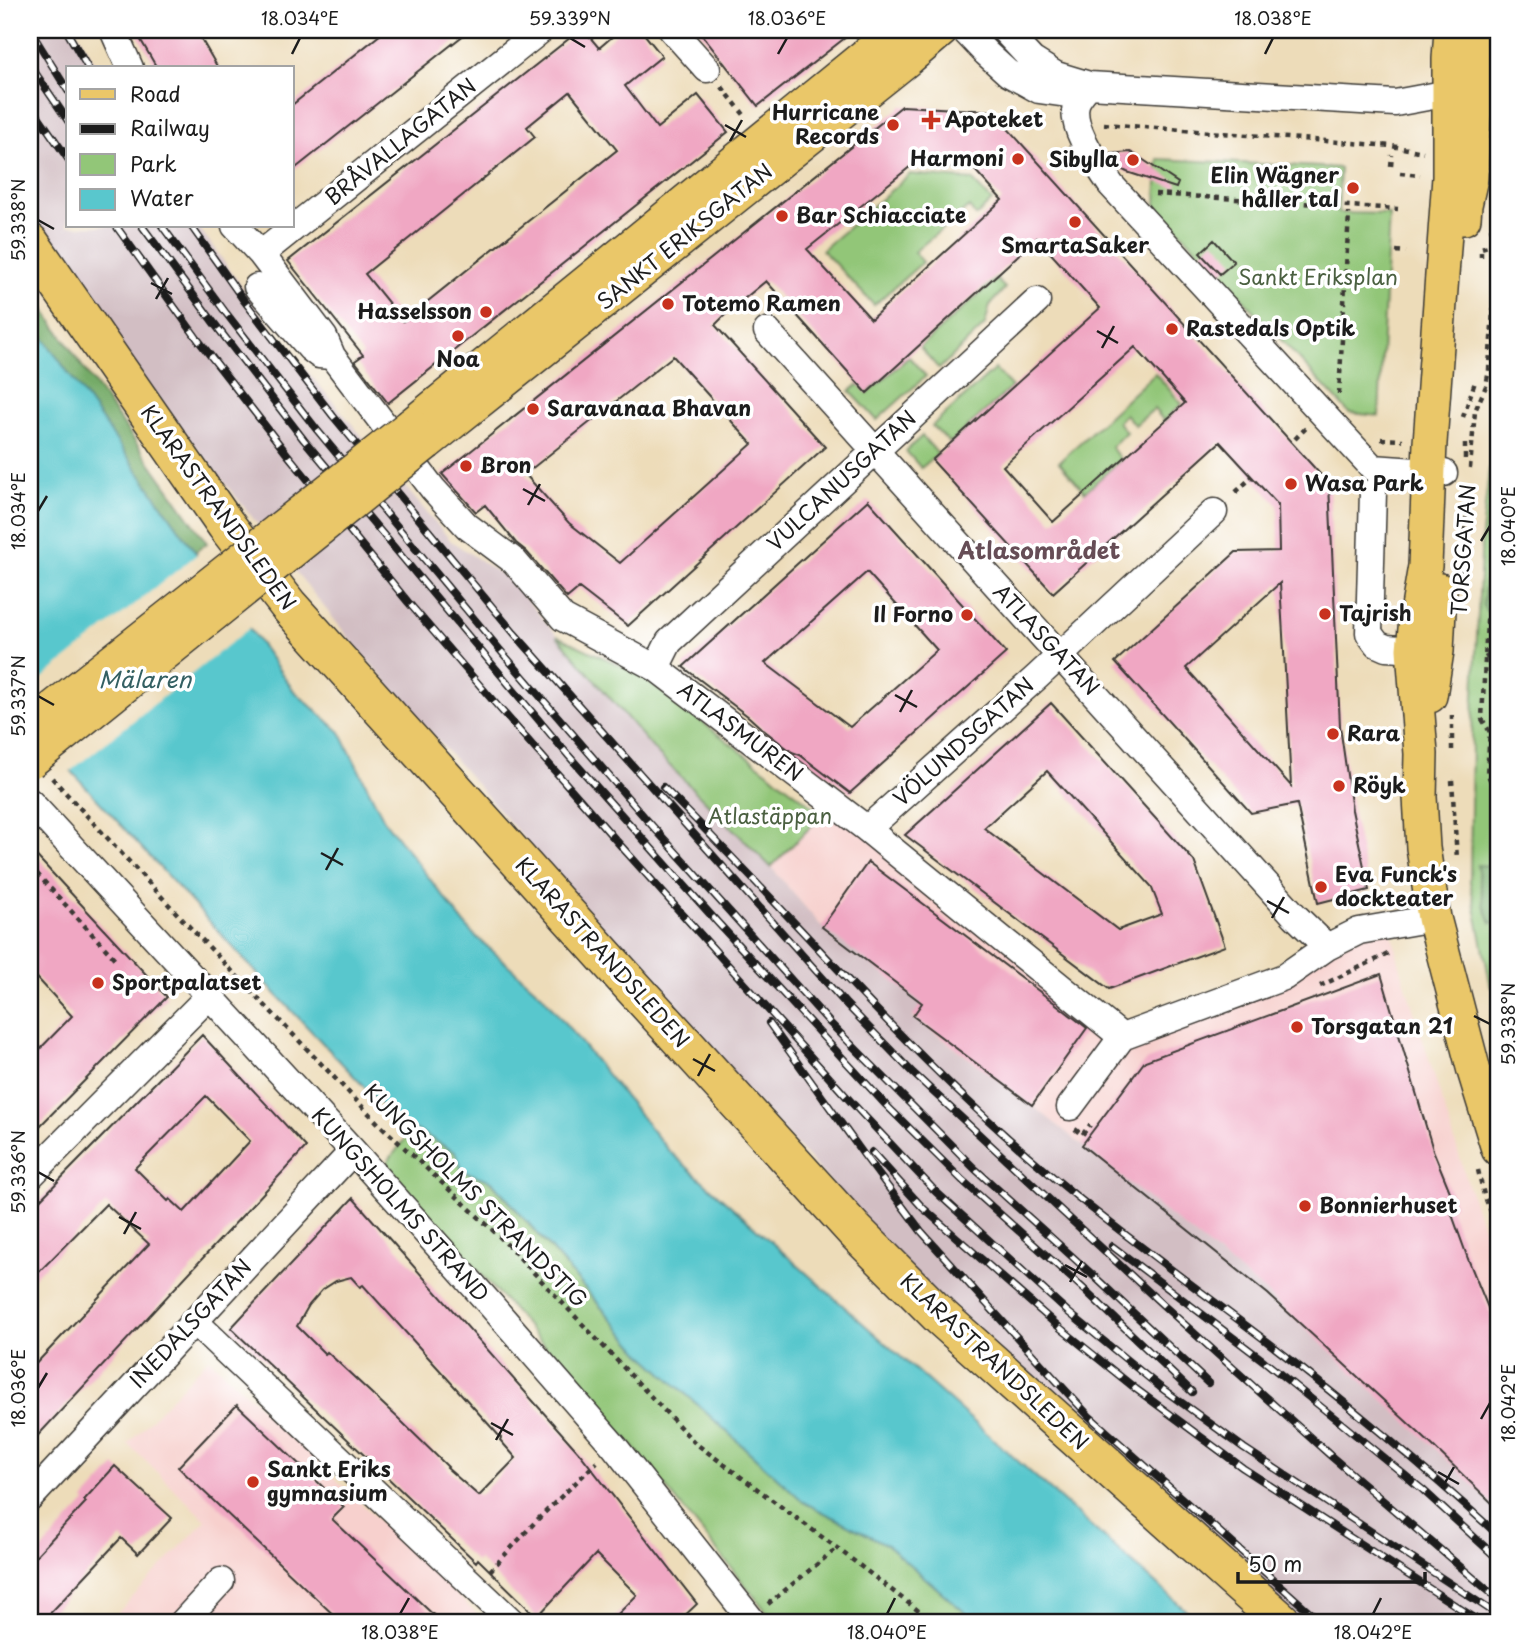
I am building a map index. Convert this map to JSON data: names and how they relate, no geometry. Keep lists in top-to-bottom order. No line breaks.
{"streets":{"highway":["KLARASTRANDSLEDEN"],"main road":["SANKT ERIKSGATAN","TORSGATAN"],"street":["BRÅVALLAGATAN","VULCANUSGATAN","ATLASGATAN","ATLASMUREN","VÖLUNDSGATAN","KUNGSHOLMS STRAND","INEDALSGATAN"],"path":["KUNGSHOLMS STRANDSTIG"]},"crossings":[["BRÅVALLAGATAN","ATLASMUREN"],["SANKT ERIKSGATAN","ATLASMUREN"],["VULCANUSGATAN","ATLASGATAN"],["VULCANUSGATAN","ATLASMUREN"],["ATLASGATAN","VÖLUNDSGATAN"],["ATLASMUREN","VÖLUNDSGATAN"],["KUNGSHOLMS STRAND","INEDALSGATAN"]],"districts":["Atlasområdet"],"water":["Mälaren"],"parks":["Sankt Eriksplan","Atlastäppan"],"places":{"health":["Apoteket"],"other":["Hurricane Records","Harmoni","Sibylla","Elin Wägner håller tal","Bar Schiacciate","SmartaSaker","Totemo Ramen","Hasselsson","Rastedals Optik","Noa","Saravanaa Bhavan","Bron","Wasa Park","Tajrish","Il Forno","Rara","Röyk","Eva Funck's dockteater","Sportpalatset","Torsgatan 21","Bonnierhuset","Sankt Eriks gymnasium"]},"legend":["Road","Railway","Park","Water"],"scale_bar":"50 m","coordinates":["18.034°E","59.339°N","18.036°E","18.038°E","59.338°N","18.040°E","59.337°N","59.336°N","18.042°E"]}
